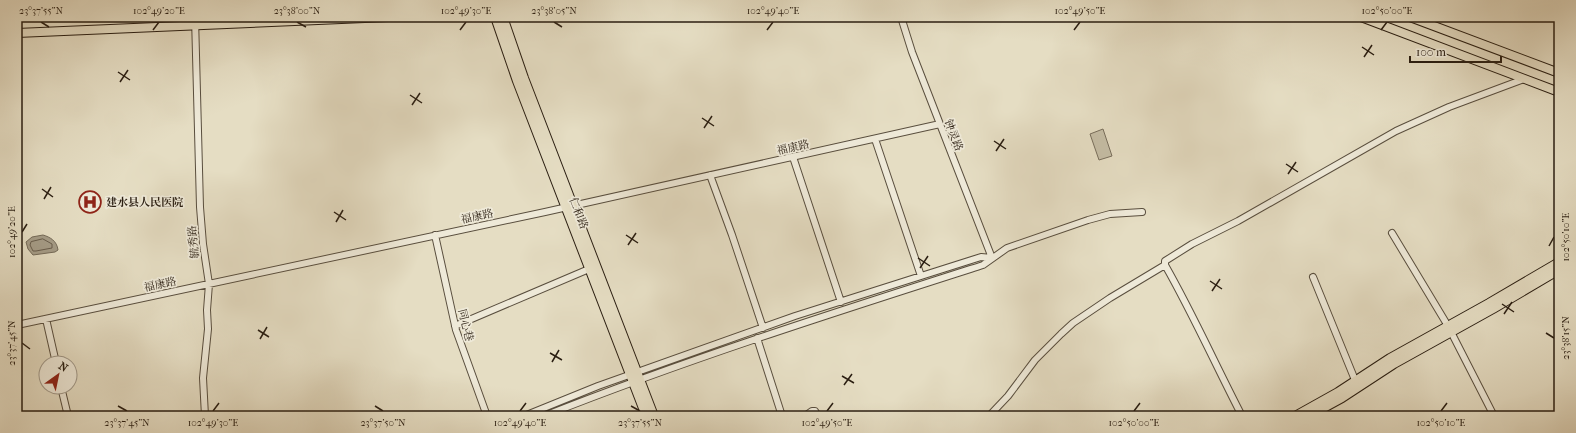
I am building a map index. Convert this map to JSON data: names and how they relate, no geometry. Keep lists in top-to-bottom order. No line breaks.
{"streets":{"main road":["仁和路"],"street":["钟灵路","福康路","毓秀路","同心巷"]},"crossings":[["钟灵路","福康路"],["福康路","仁和路"],["福康路","毓秀路"],["福康路","同心巷"]],"places":{"hospital":["建水县人民医院"]},"scale_bar":"100 m","north":"top right","coordinates":["23°37'55\"N","102°49'20\"E","23°38'00\"N","102°49'30\"E","23°38'05\"N","102°49'40\"E","102°49'50\"E","102°50'00\"E","102°50'10\"E","23°38'15\"N","23°37'45\"N","23°37'50\"N"]}
